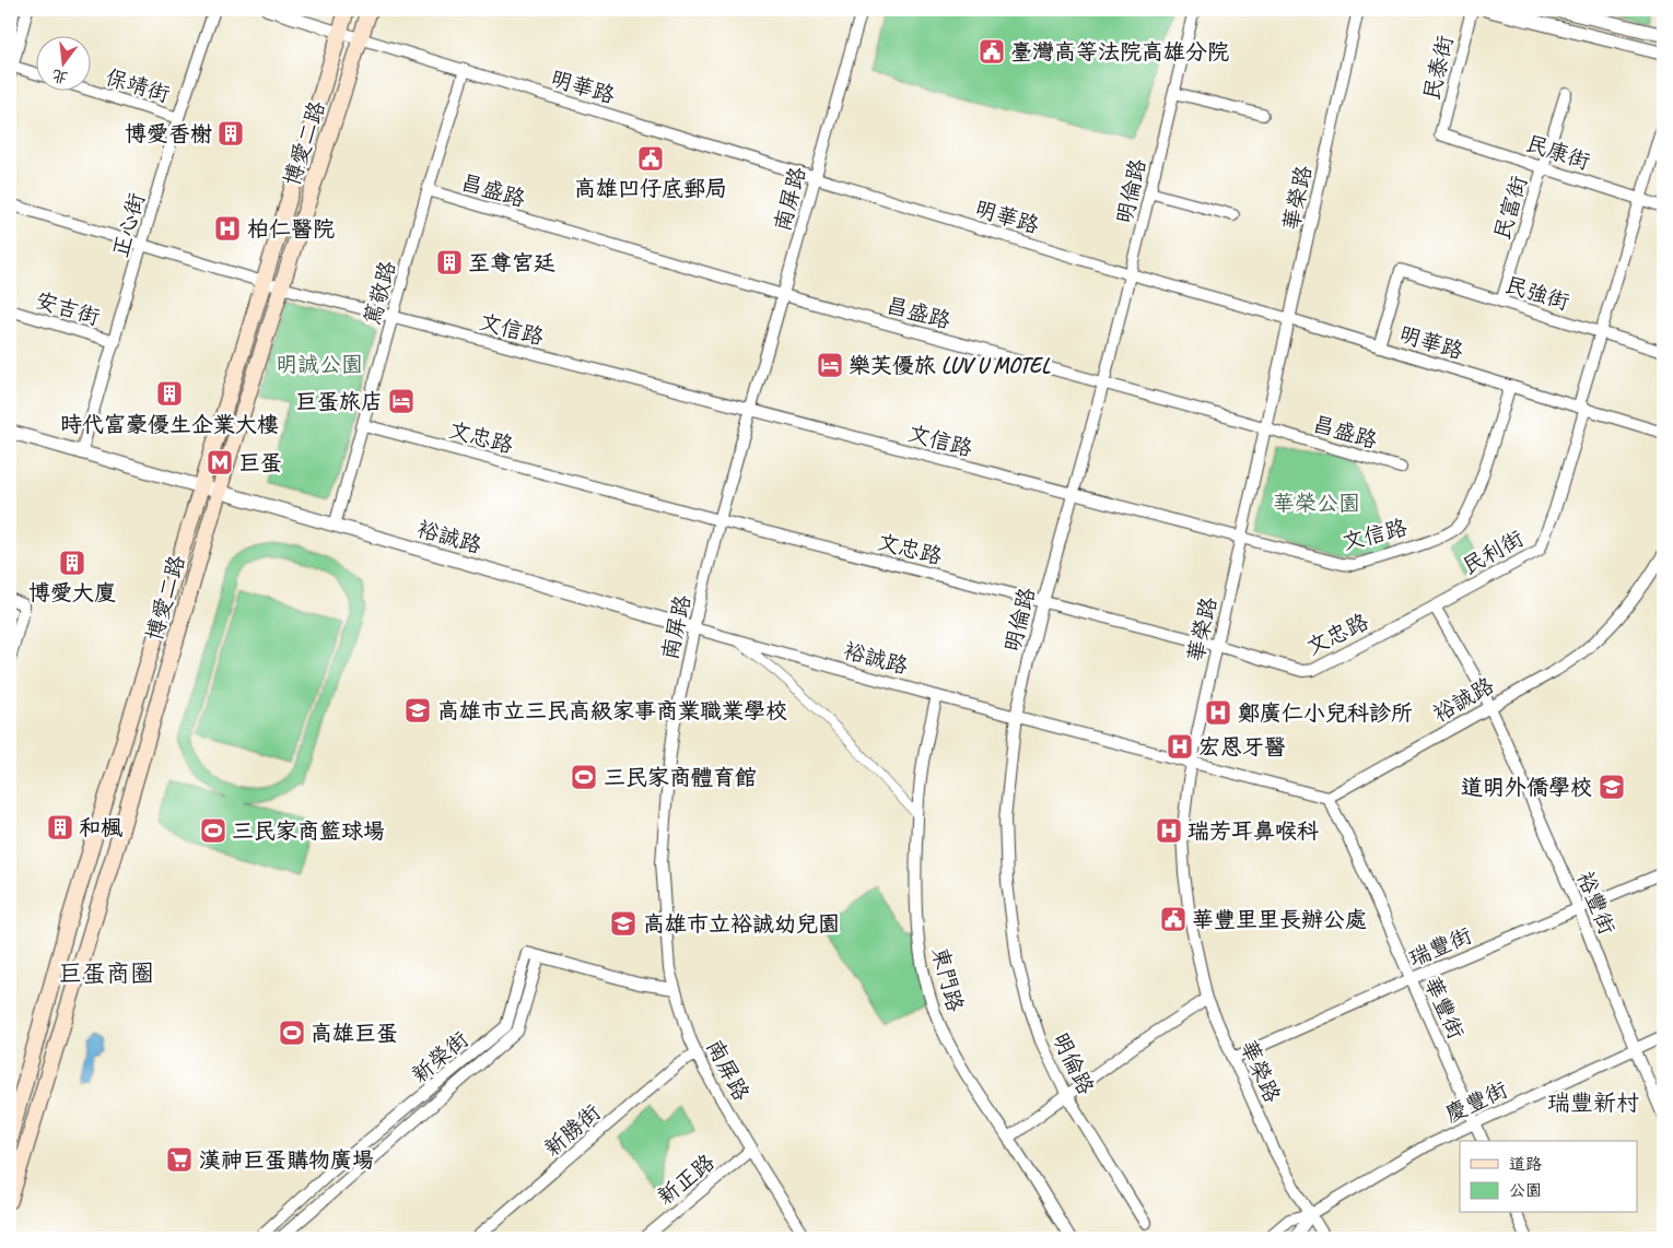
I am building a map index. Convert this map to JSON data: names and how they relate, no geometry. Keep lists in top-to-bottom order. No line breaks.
{"streets":{"main road":["博愛二路"],"street":["民泰街","保靖街","明華路","民康街","昌盛路","明倫路","華榮路","南屏路","民富街","正心街","篤敬路","民強街","安吉街","文信路","文忠路","裕誠路","民利街","裕豐街","瑞豐街","東門路","華豐街","新榮街","慶豐街","新勝街","新正路"]},"crossings":[["民泰街","民康街"],["保靖街","正心街"],["明華路","博愛二路"],["明華路","明倫路"],["明華路","華榮路"],["明華路","南屏路"],["明華路","篤敬路"],["明華路","民強街"],["明華路","文信路"],["明華路","民利街"],["博愛二路","文信路"],["博愛二路","裕誠路"],["民康街","民富街"],["民康街","民利街"],["昌盛路","明倫路"],["昌盛路","華榮路"],["昌盛路","南屏路"],["昌盛路","篤敬路"],["明倫路","文信路"],["明倫路","文忠路"],["明倫路","裕誠路"],["華榮路","文信路"],["華榮路","文忠路"],["華榮路","裕誠路"],["華榮路","瑞豐街"],["華榮路","慶豐街"],["南屏路","文信路"],["南屏路","文忠路"],["南屏路","裕誠路"],["南屏路","新榮街"],["南屏路","新勝街"],["南屏路","新正路"],["民富街","民強街"],["正心街","安吉街"],["正心街","文信路"],["正心街","裕誠路"],["篤敬路","文信路"],["篤敬路","文忠路"],["篤敬路","裕誠路"],["民強街","民利街"],["文忠路","民利街"],["裕誠路","裕豐街"],["裕誠路","東門路"],["裕誠路","華豐街"],["裕豐街","瑞豐街"],["裕豐街","慶豐街"],["瑞豐街","華豐街"],["華豐街","慶豐街"]],"districts":["巨蛋商圈","瑞豐新村"],"parks":["明誠公園","華榮公園"],"places":{"public building":["臺灣高等法院高雄分院","高雄凹仔底郵局","華豐里里長辦公處"],"building":["博愛香榭","至尊宮廷","時代富豪優生企業大樓","博愛大廈","和楓"],"hospital":["柏仁醫院","鄭廣仁小兒科診所","宏恩牙醫","瑞芳耳鼻喉科"],"hotel":["樂芙優旅 LUV U MOTEL","巨蛋旅店"],"metro station":["巨蛋"],"school or university":["高雄市立三民高級家事商業職業學校","道明外僑學校","高雄市立裕誠幼兒園"],"sports":["三民家商體育館","三民家商籃球場","高雄巨蛋"],"supermarket":["漢神巨蛋購物廣場"]},"legend":["道路","公園"],"north":"bottom"}
